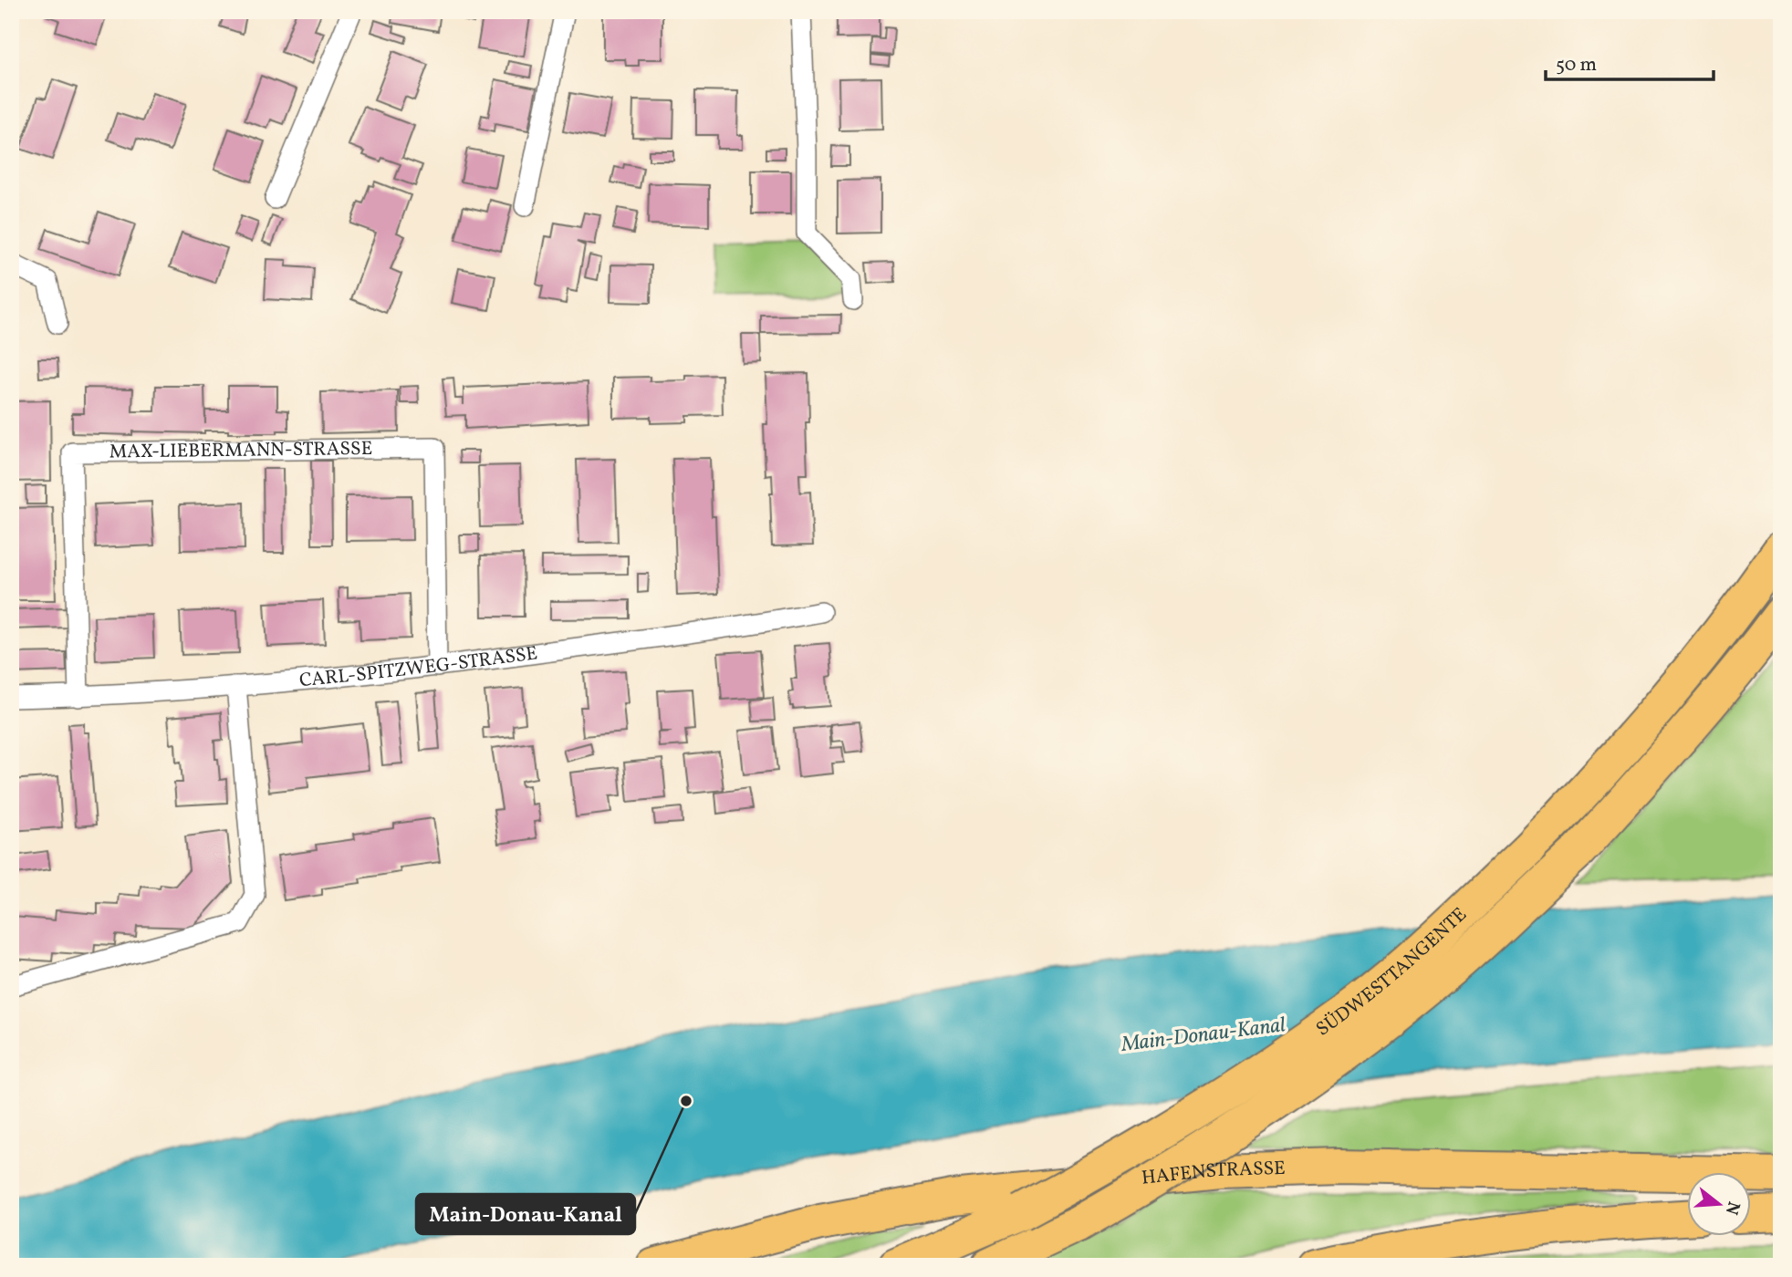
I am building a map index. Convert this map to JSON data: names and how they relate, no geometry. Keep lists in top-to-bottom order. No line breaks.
{"streets":{"highway":["SÜDWESTTANGENTE","HAFENSTRASSE"],"street":["MAX-LIEBERMANN-STRASSE","CARL-SPITZWEG-STRASSE"]},"crossings":[["MAX-LIEBERMANN-STRASSE","CARL-SPITZWEG-STRASSE"]],"water":["Main-Donau-Kanal"],"places":["Main-Donau-Kanal"],"scale_bar":"50 m","north":"right"}
